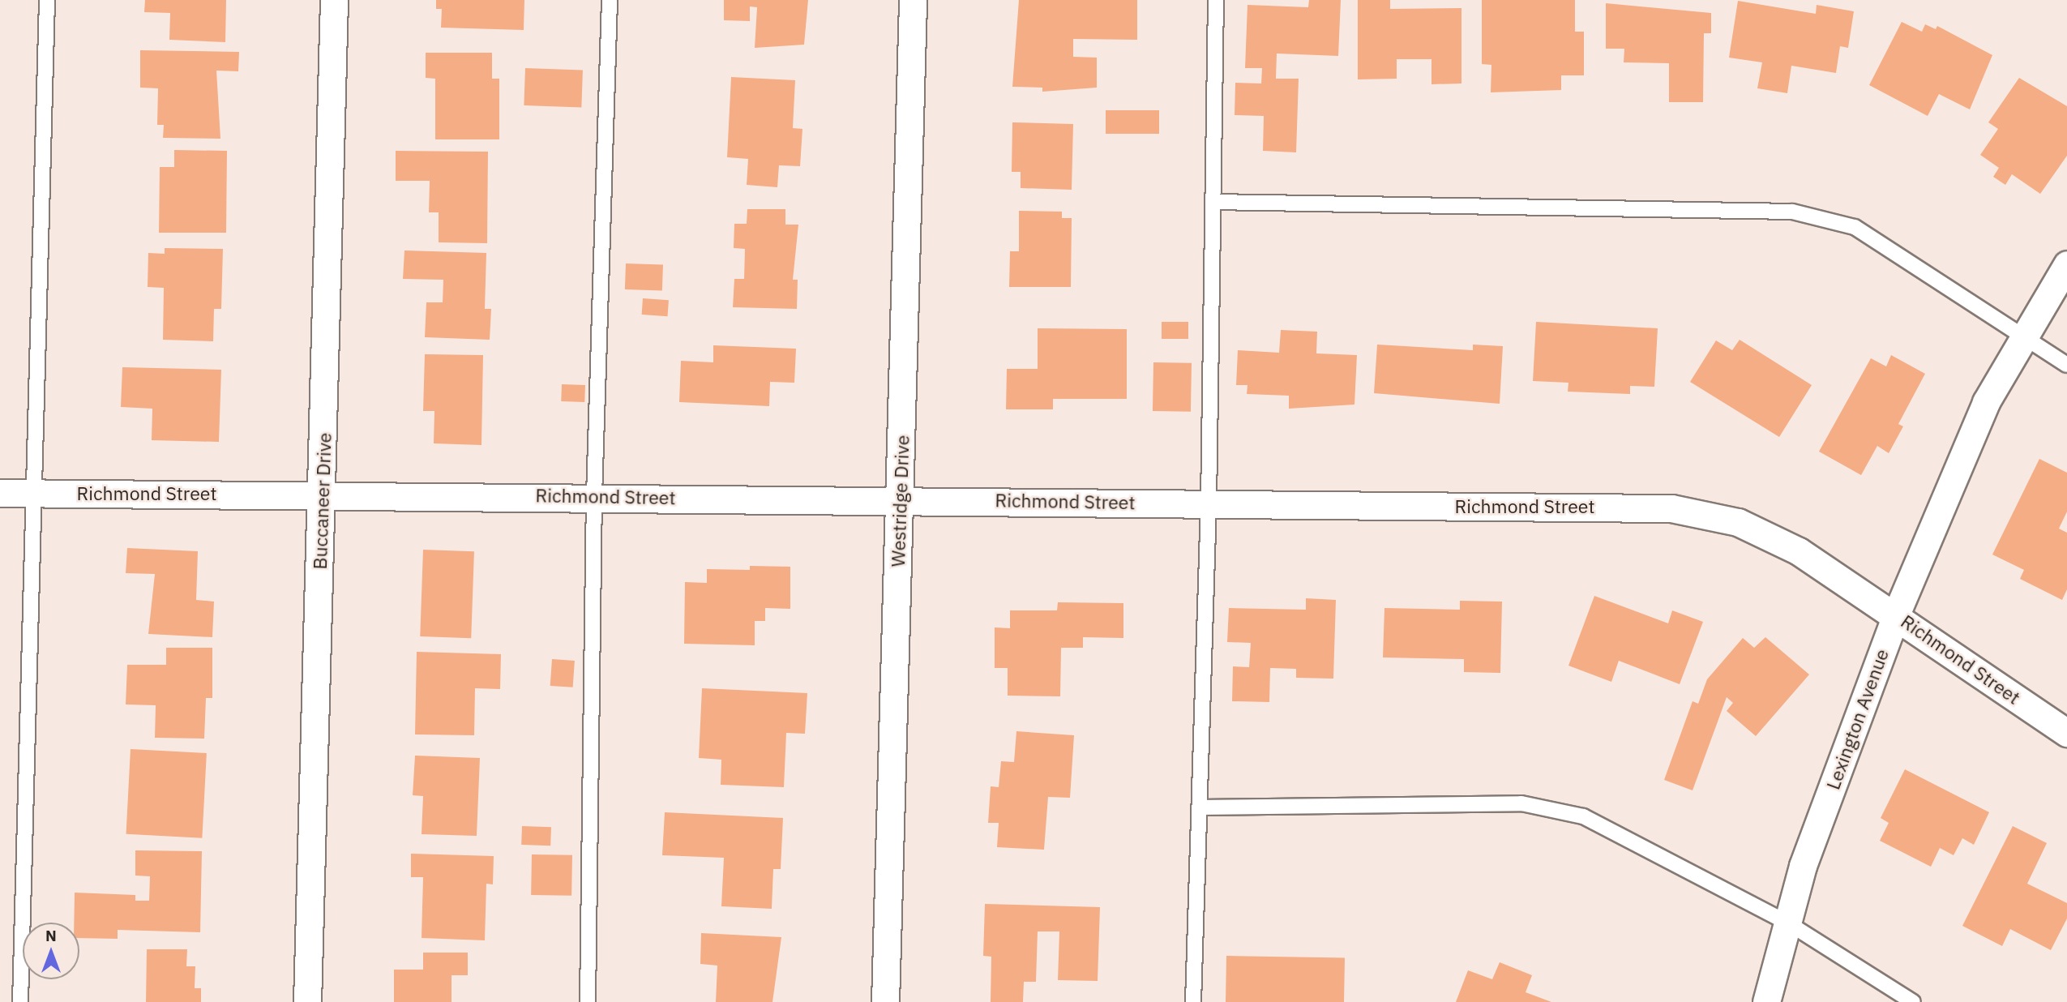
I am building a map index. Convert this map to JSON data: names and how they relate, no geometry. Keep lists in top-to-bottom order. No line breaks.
{"streets":{"street":["Richmond Street","Buccaneer Drive","Westridge Drive","Lexington Avenue"]},"crossings":[["Richmond Street","Buccaneer Drive"],["Richmond Street","Westridge Drive"],["Richmond Street","Lexington Avenue"]],"north":"top"}
